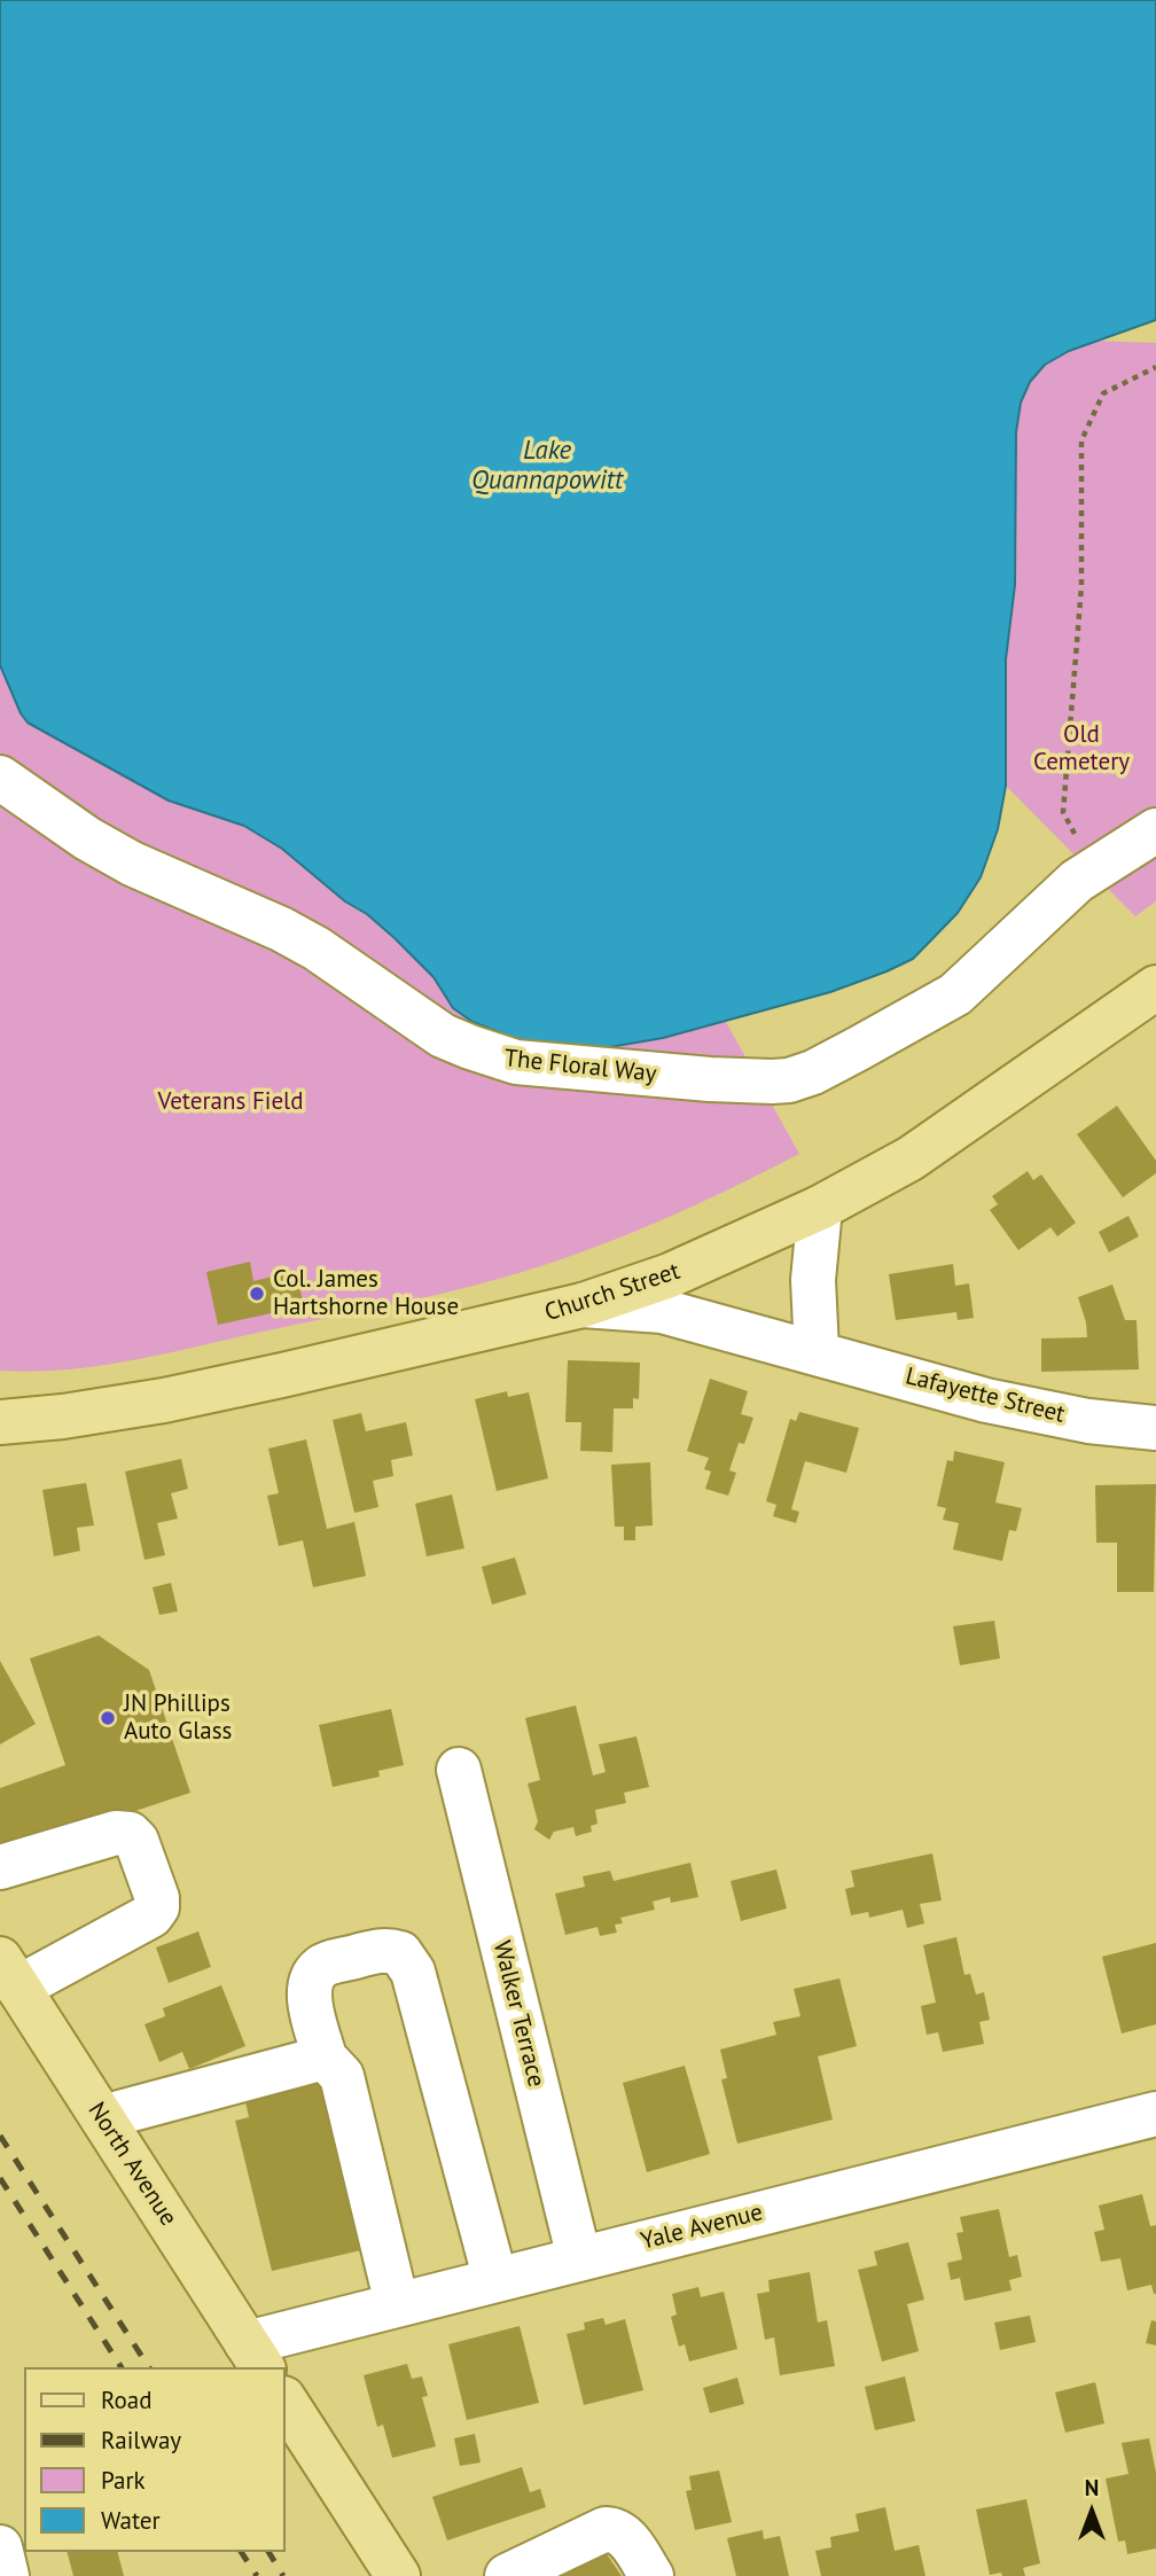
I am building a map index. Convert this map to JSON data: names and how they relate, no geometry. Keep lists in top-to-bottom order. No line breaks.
{"streets":{"main road":["Church Street","North Avenue"],"street":["The Floral Way","Lafayette Street","Walker Terrace","Yale Avenue"]},"crossings":[["Church Street","Lafayette Street"],["Walker Terrace","Yale Avenue"],["North Avenue","Yale Avenue"]],"water":["Lake Quannapowitt"],"parks":["Old Cemetery","Veterans Field"],"places":["Col. James Hartshorne House","JN Phillips Auto Glass"],"legend":["Road","Railway","Park","Water"],"north":"top"}
